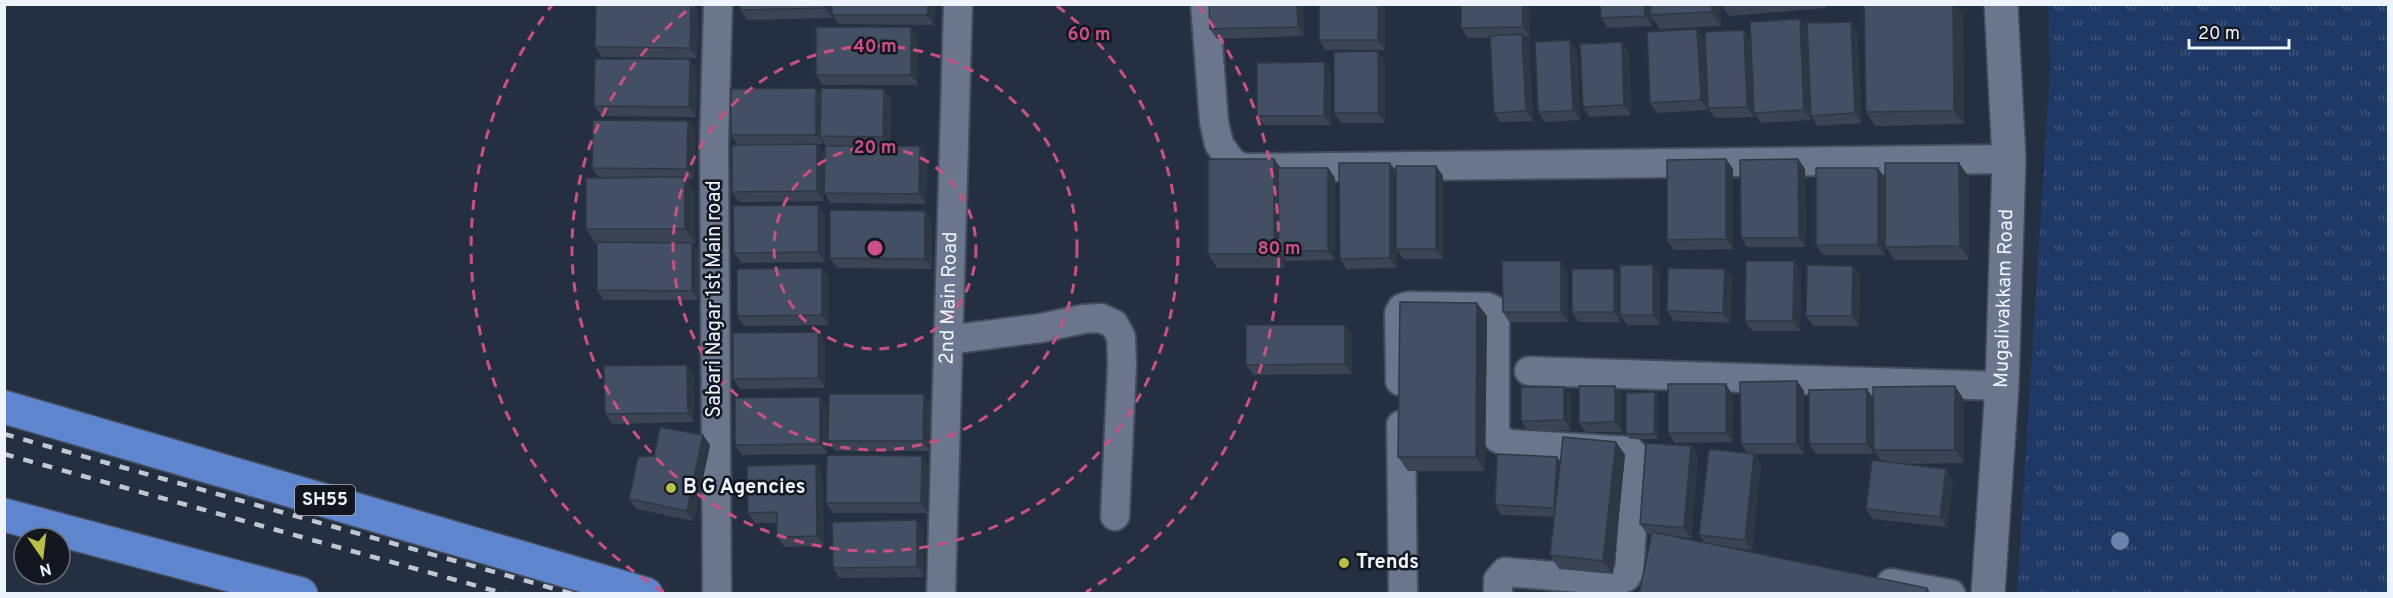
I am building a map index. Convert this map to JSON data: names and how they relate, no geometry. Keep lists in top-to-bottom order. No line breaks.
{"streets":{"main road":["SH55"],"street":["Sabari Nagar 1st Main road","2nd Main Road","Mugalivakkam Road"]},"places":["B G Agencies","Trends"],"scale_bar":"20 m","north":"bottom","rings":["60 m","40 m","20 m","80 m"]}
